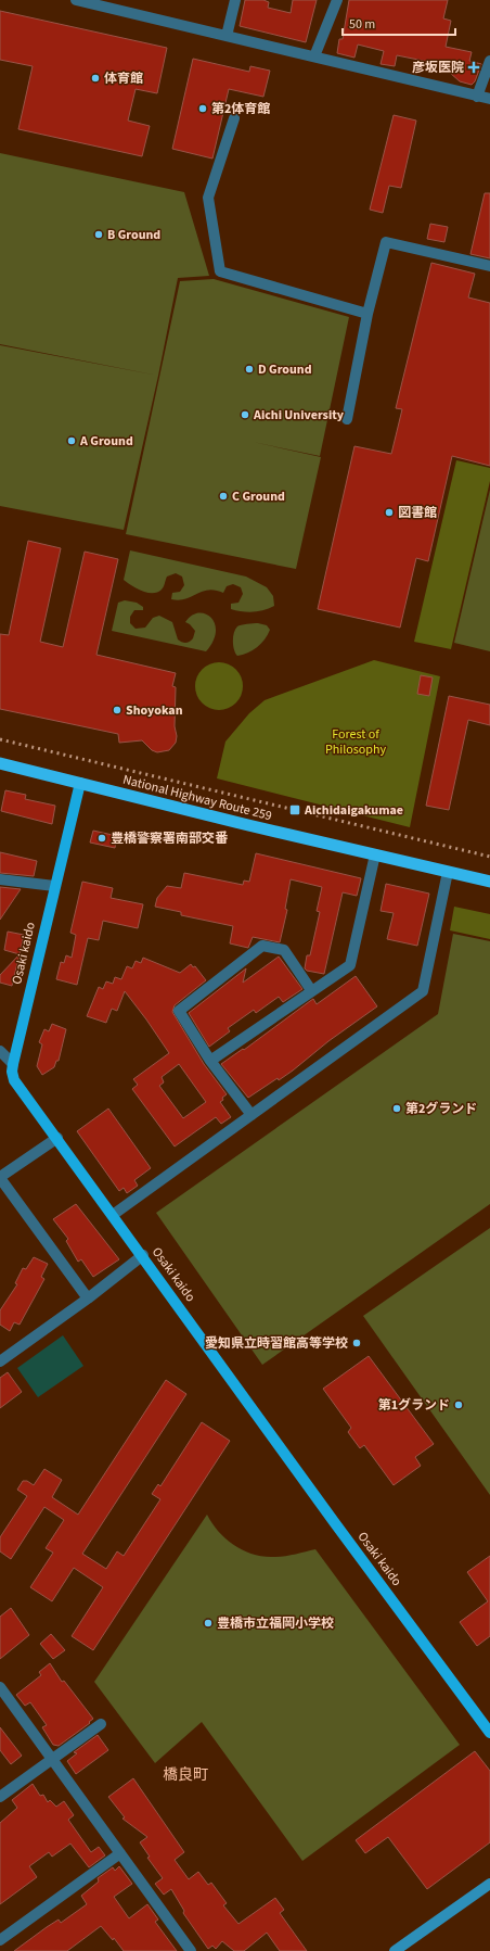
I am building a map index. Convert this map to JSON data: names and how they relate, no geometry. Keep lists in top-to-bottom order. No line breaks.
{"streets":{"highway":["National Highway Route 259"],"main road":["Osaki kaido"]},"crossings":[["National Highway Route 259","Osaki kaido"]],"districts":["橋良町"],"parks":["Forest of Philosophy"],"places":{"health":["彦坂医院"],"other":["体育館","第2体育館","B Ground","D Ground","Aichi University","A Ground","C Ground","図書館","Shoyokan","豊橋警察署南部交番","第2グランド","愛知県立時習館高等学校","第1グランド","豊橋市立福岡小学校"],"transit":["Aichidaigakumae"]},"scale_bar":"50 m"}
